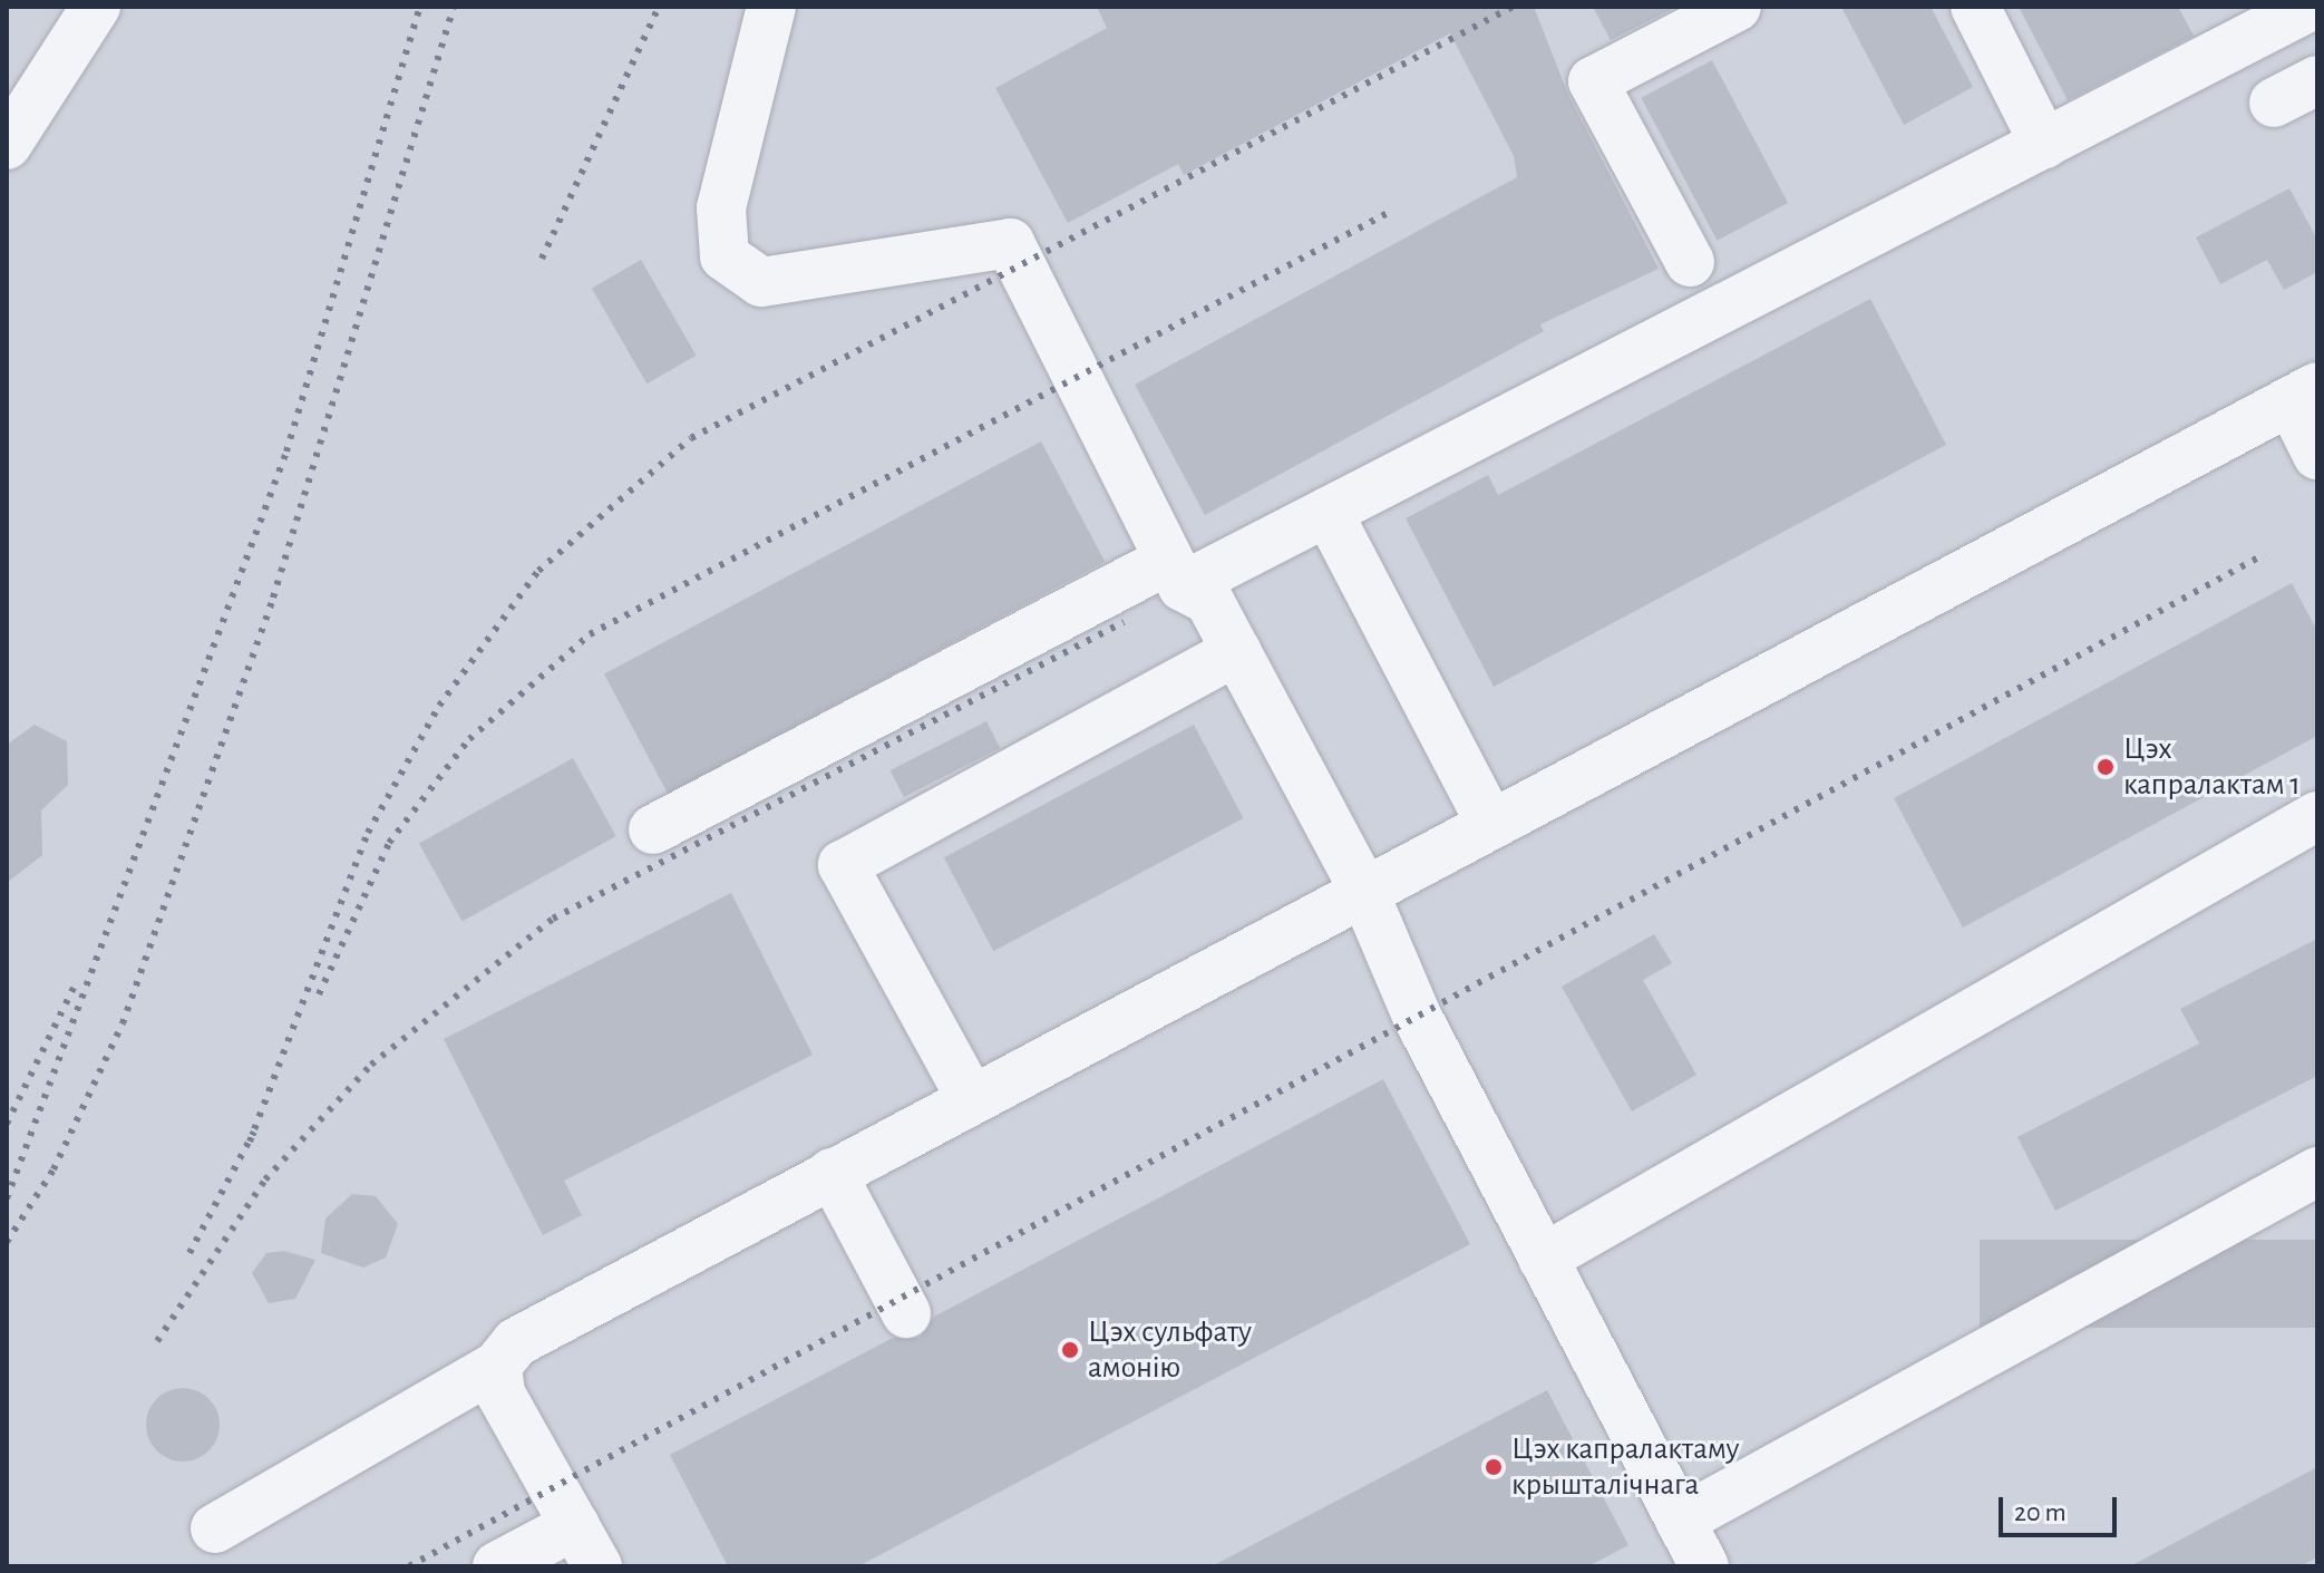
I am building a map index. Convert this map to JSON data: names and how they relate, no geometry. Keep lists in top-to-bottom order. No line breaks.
{"places":["Цэх капралактам 1","Цэх сульфату амонію","Цэх капралактаму крышталічнага"],"scale_bar":"20 m"}
